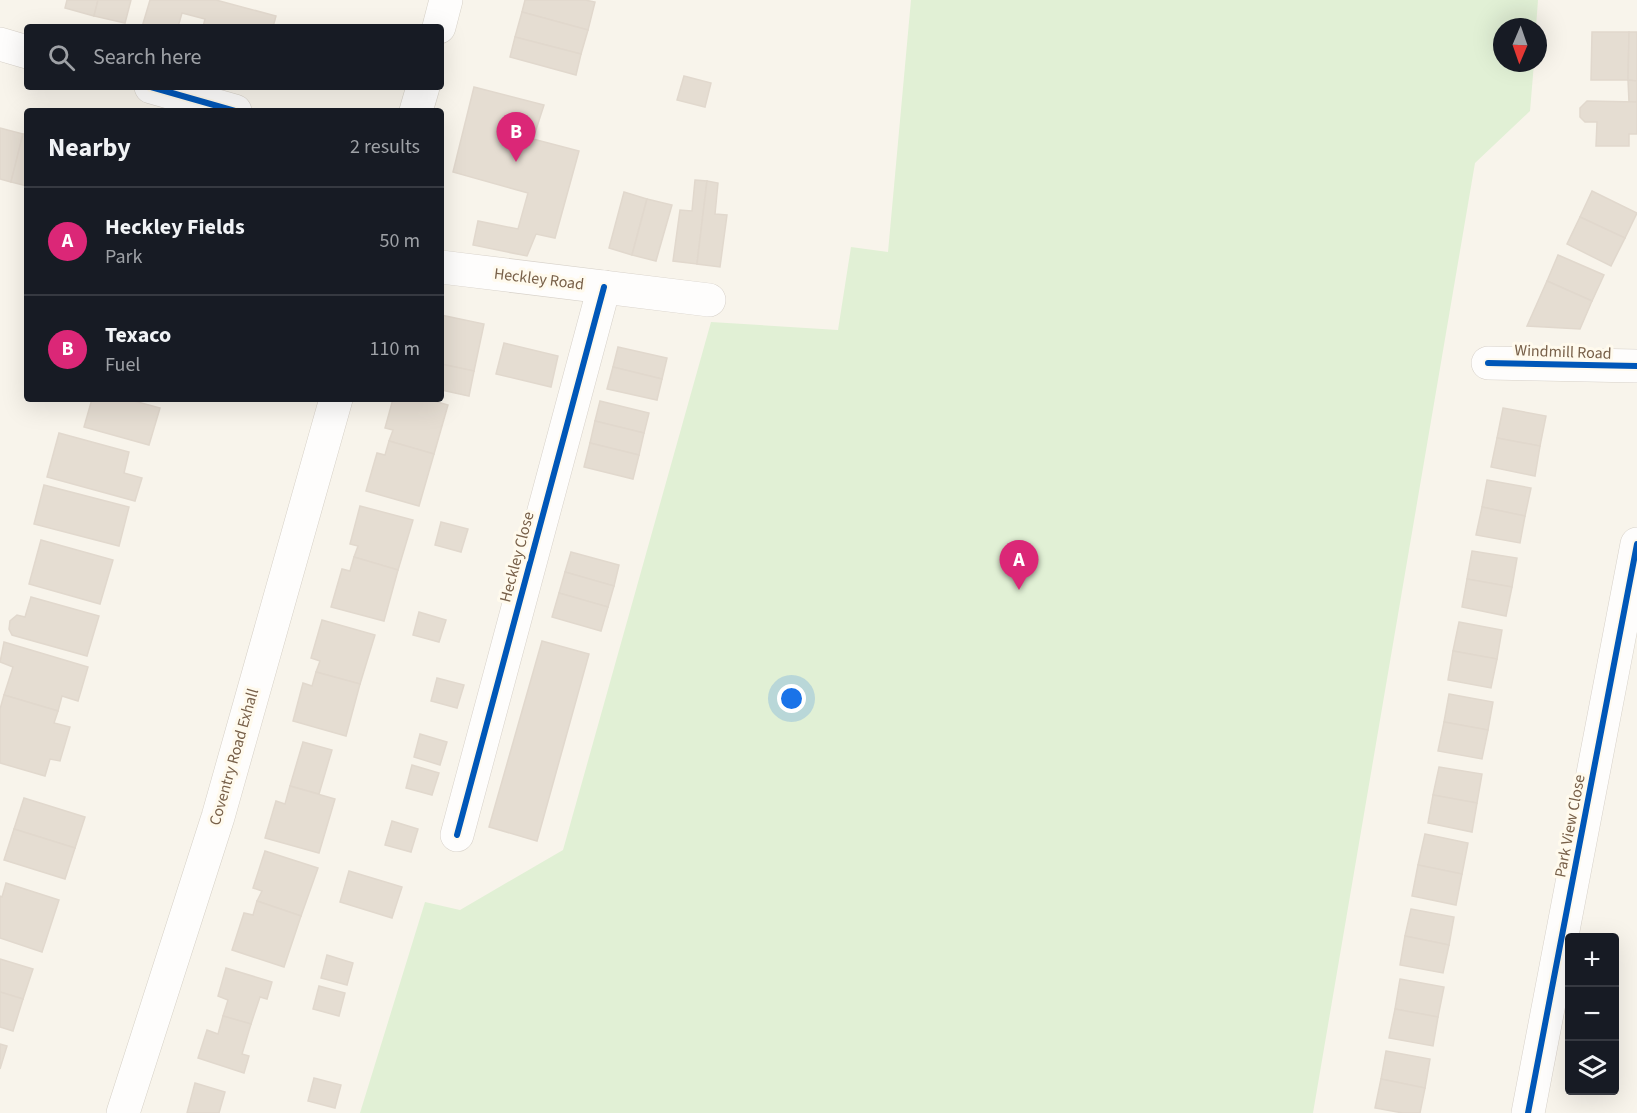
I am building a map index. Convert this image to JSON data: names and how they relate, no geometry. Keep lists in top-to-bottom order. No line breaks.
{"streets":{"street":["Heckley Road","Windmill Road","Heckley Close","Coventry Road Exhall","Park View Close"]},"crossings":[["Heckley Road","Heckley Close"]],"north":"bottom","page":{"search":"Search here","heading":["Nearby","2 results"],"pins":["B","A"],"list":[{"mark":"A","name":"Heckley Fields","note":"Park","value":"50 m"},{"mark":"B","name":"Texaco","note":"Fuel","value":"110 m"}],"map_buttons":["+","−"]}}
